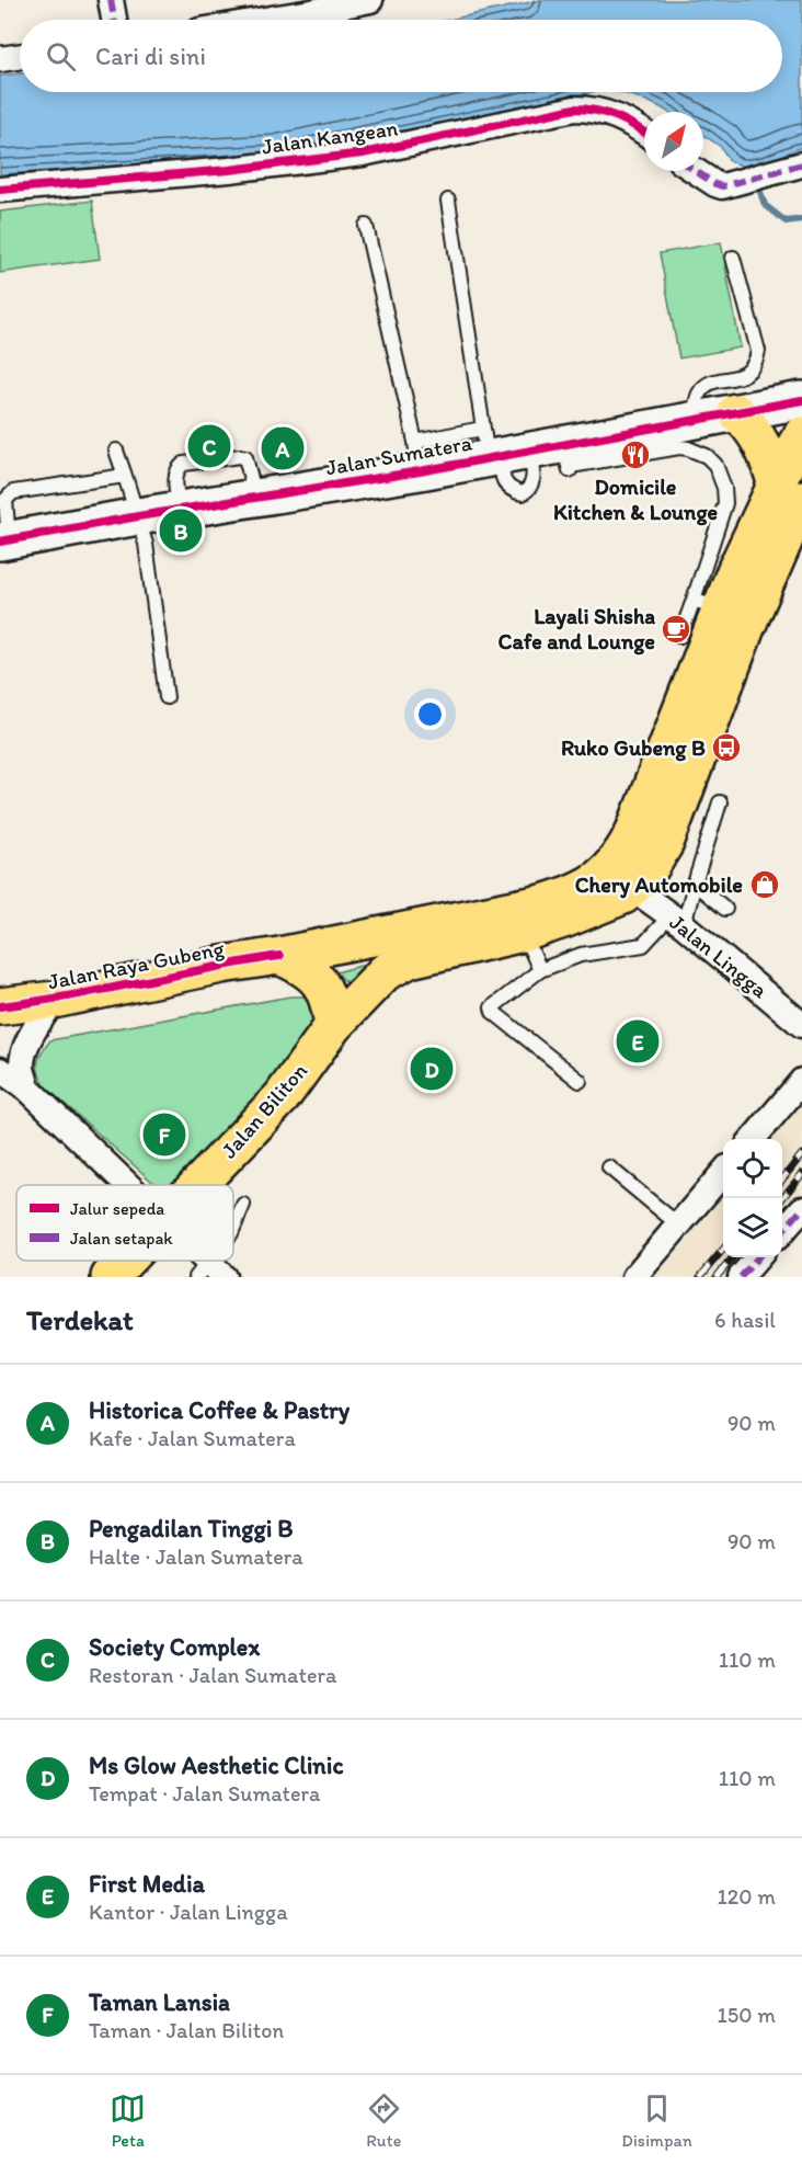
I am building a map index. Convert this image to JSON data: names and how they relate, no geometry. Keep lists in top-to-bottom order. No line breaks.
{"streets":{"highway":["Jalan Raya Gubeng","Jalan Biliton"],"street":["Jalan Kangean","Jalan Sumatera","Jalan Lingga"]},"places":{"restaurant":["Domicile Kitchen & Lounge"],"cafe":["Layali Shisha Cafe and Lounge"],"bus stop":["Ruko Gubeng B"],"shop":["Chery Automobile"]},"legend":["Jalur sepeda","Jalan setapak"],"north":"top right","page":{"search":"Cari di sini","pins":["C","A","B","E","D","F"],"heading":["Terdekat","6 hasil"],"list":[{"mark":"A","name":"Historica Coffee & Pastry","note":"Kafe · Jalan Sumatera","value":"90 m"},{"mark":"B","name":"Pengadilan Tinggi B","note":"Halte · Jalan Sumatera","value":"90 m"},{"mark":"C","name":"Society Complex","note":"Restoran · Jalan Sumatera","value":"110 m"},{"mark":"D","name":"Ms Glow Aesthetic Clinic","note":"Tempat · Jalan Sumatera","value":"110 m"},{"mark":"E","name":"First Media","note":"Kantor · Jalan Lingga","value":"120 m"},{"mark":"F","name":"Taman Lansia","note":"Taman · Jalan Biliton","value":"150 m"}],"nav":["Peta","Rute","Disimpan"]}}
